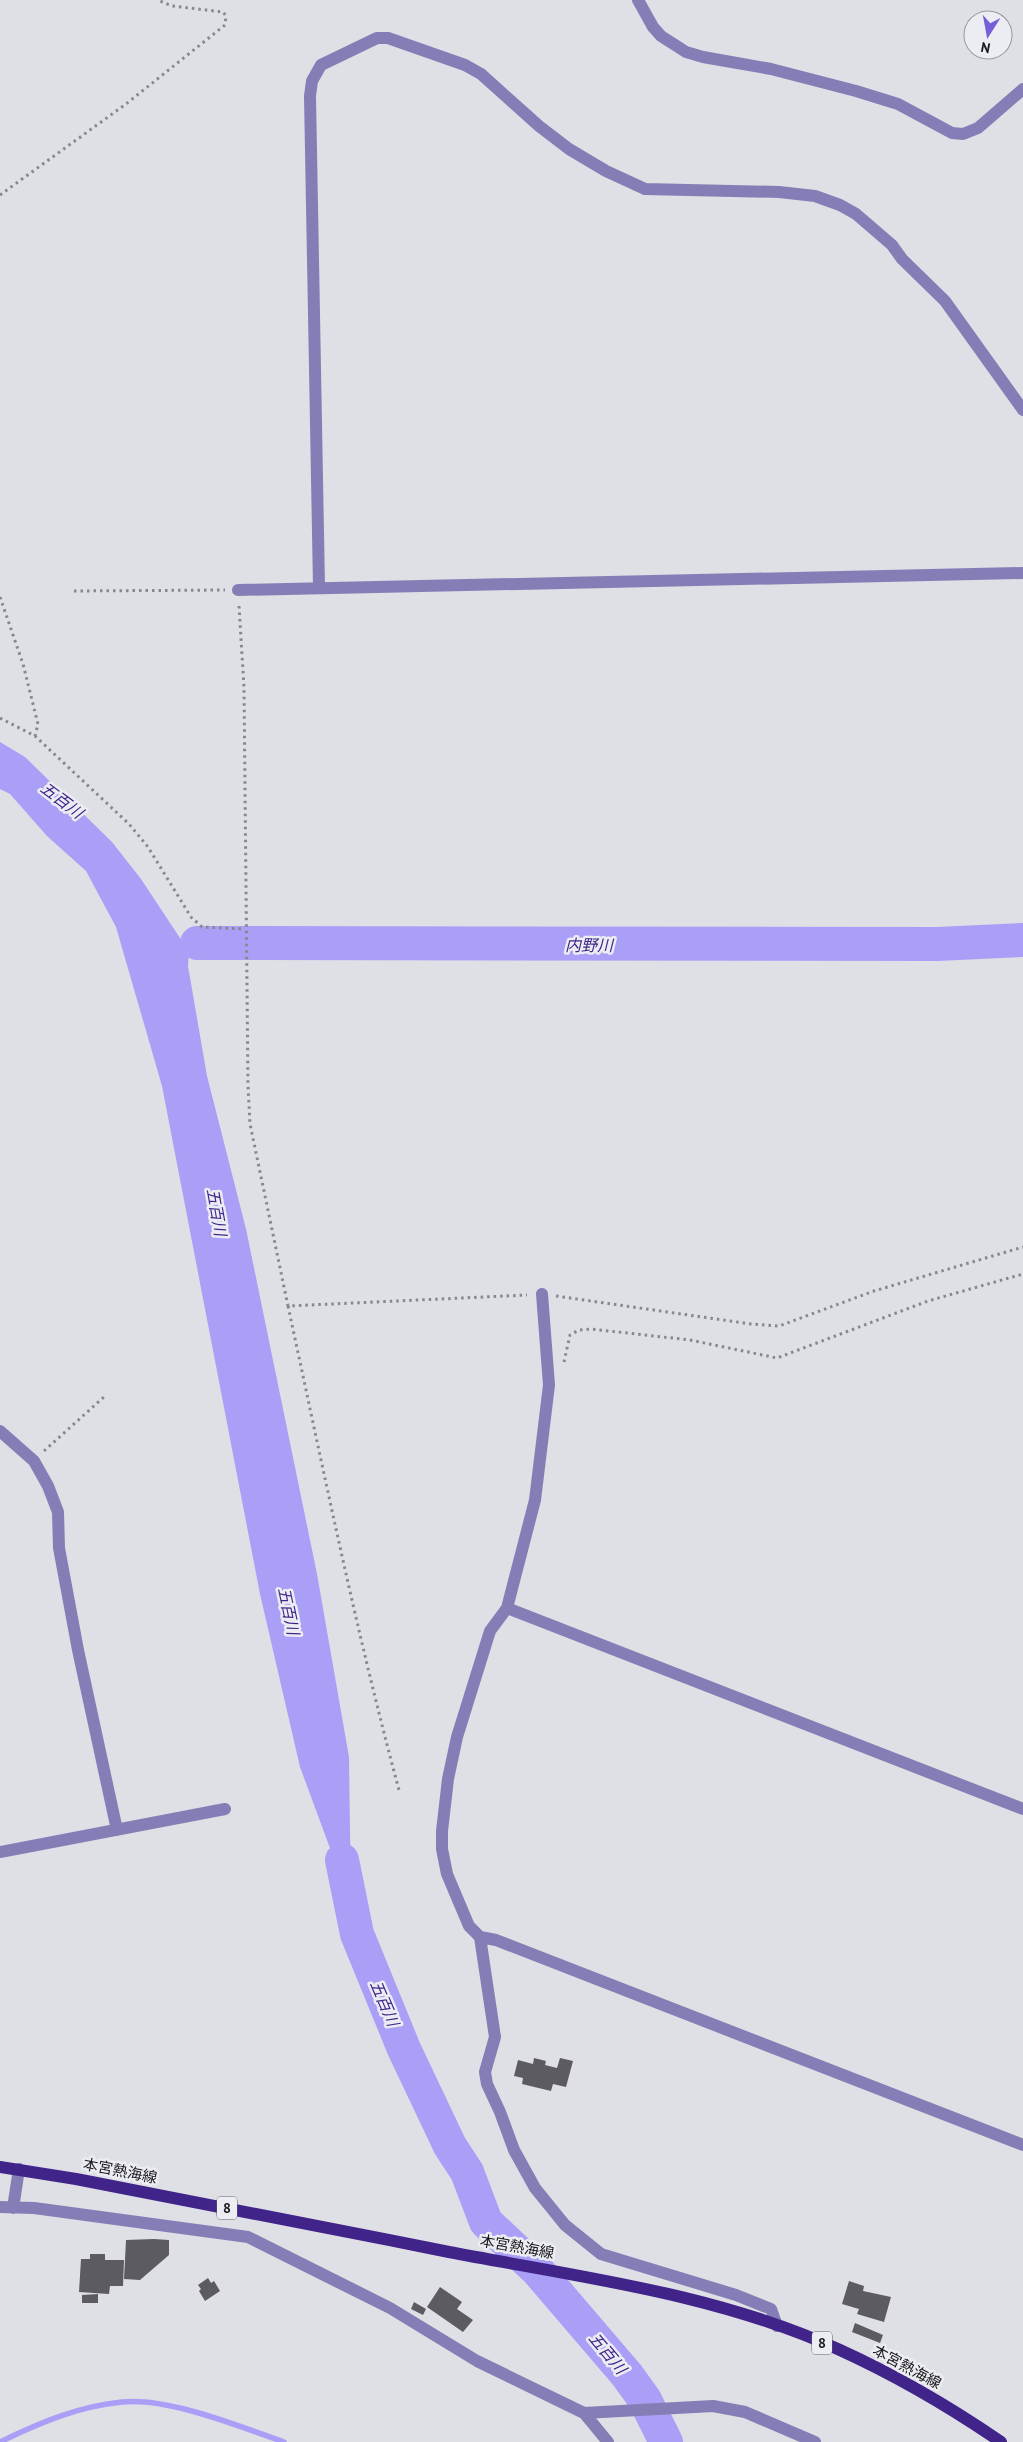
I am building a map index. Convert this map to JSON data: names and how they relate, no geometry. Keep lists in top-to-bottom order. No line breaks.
{"streets":{"main road":["本宮熱海線","8"]},"water":["五百川","内野川"],"north":"bottom"}
